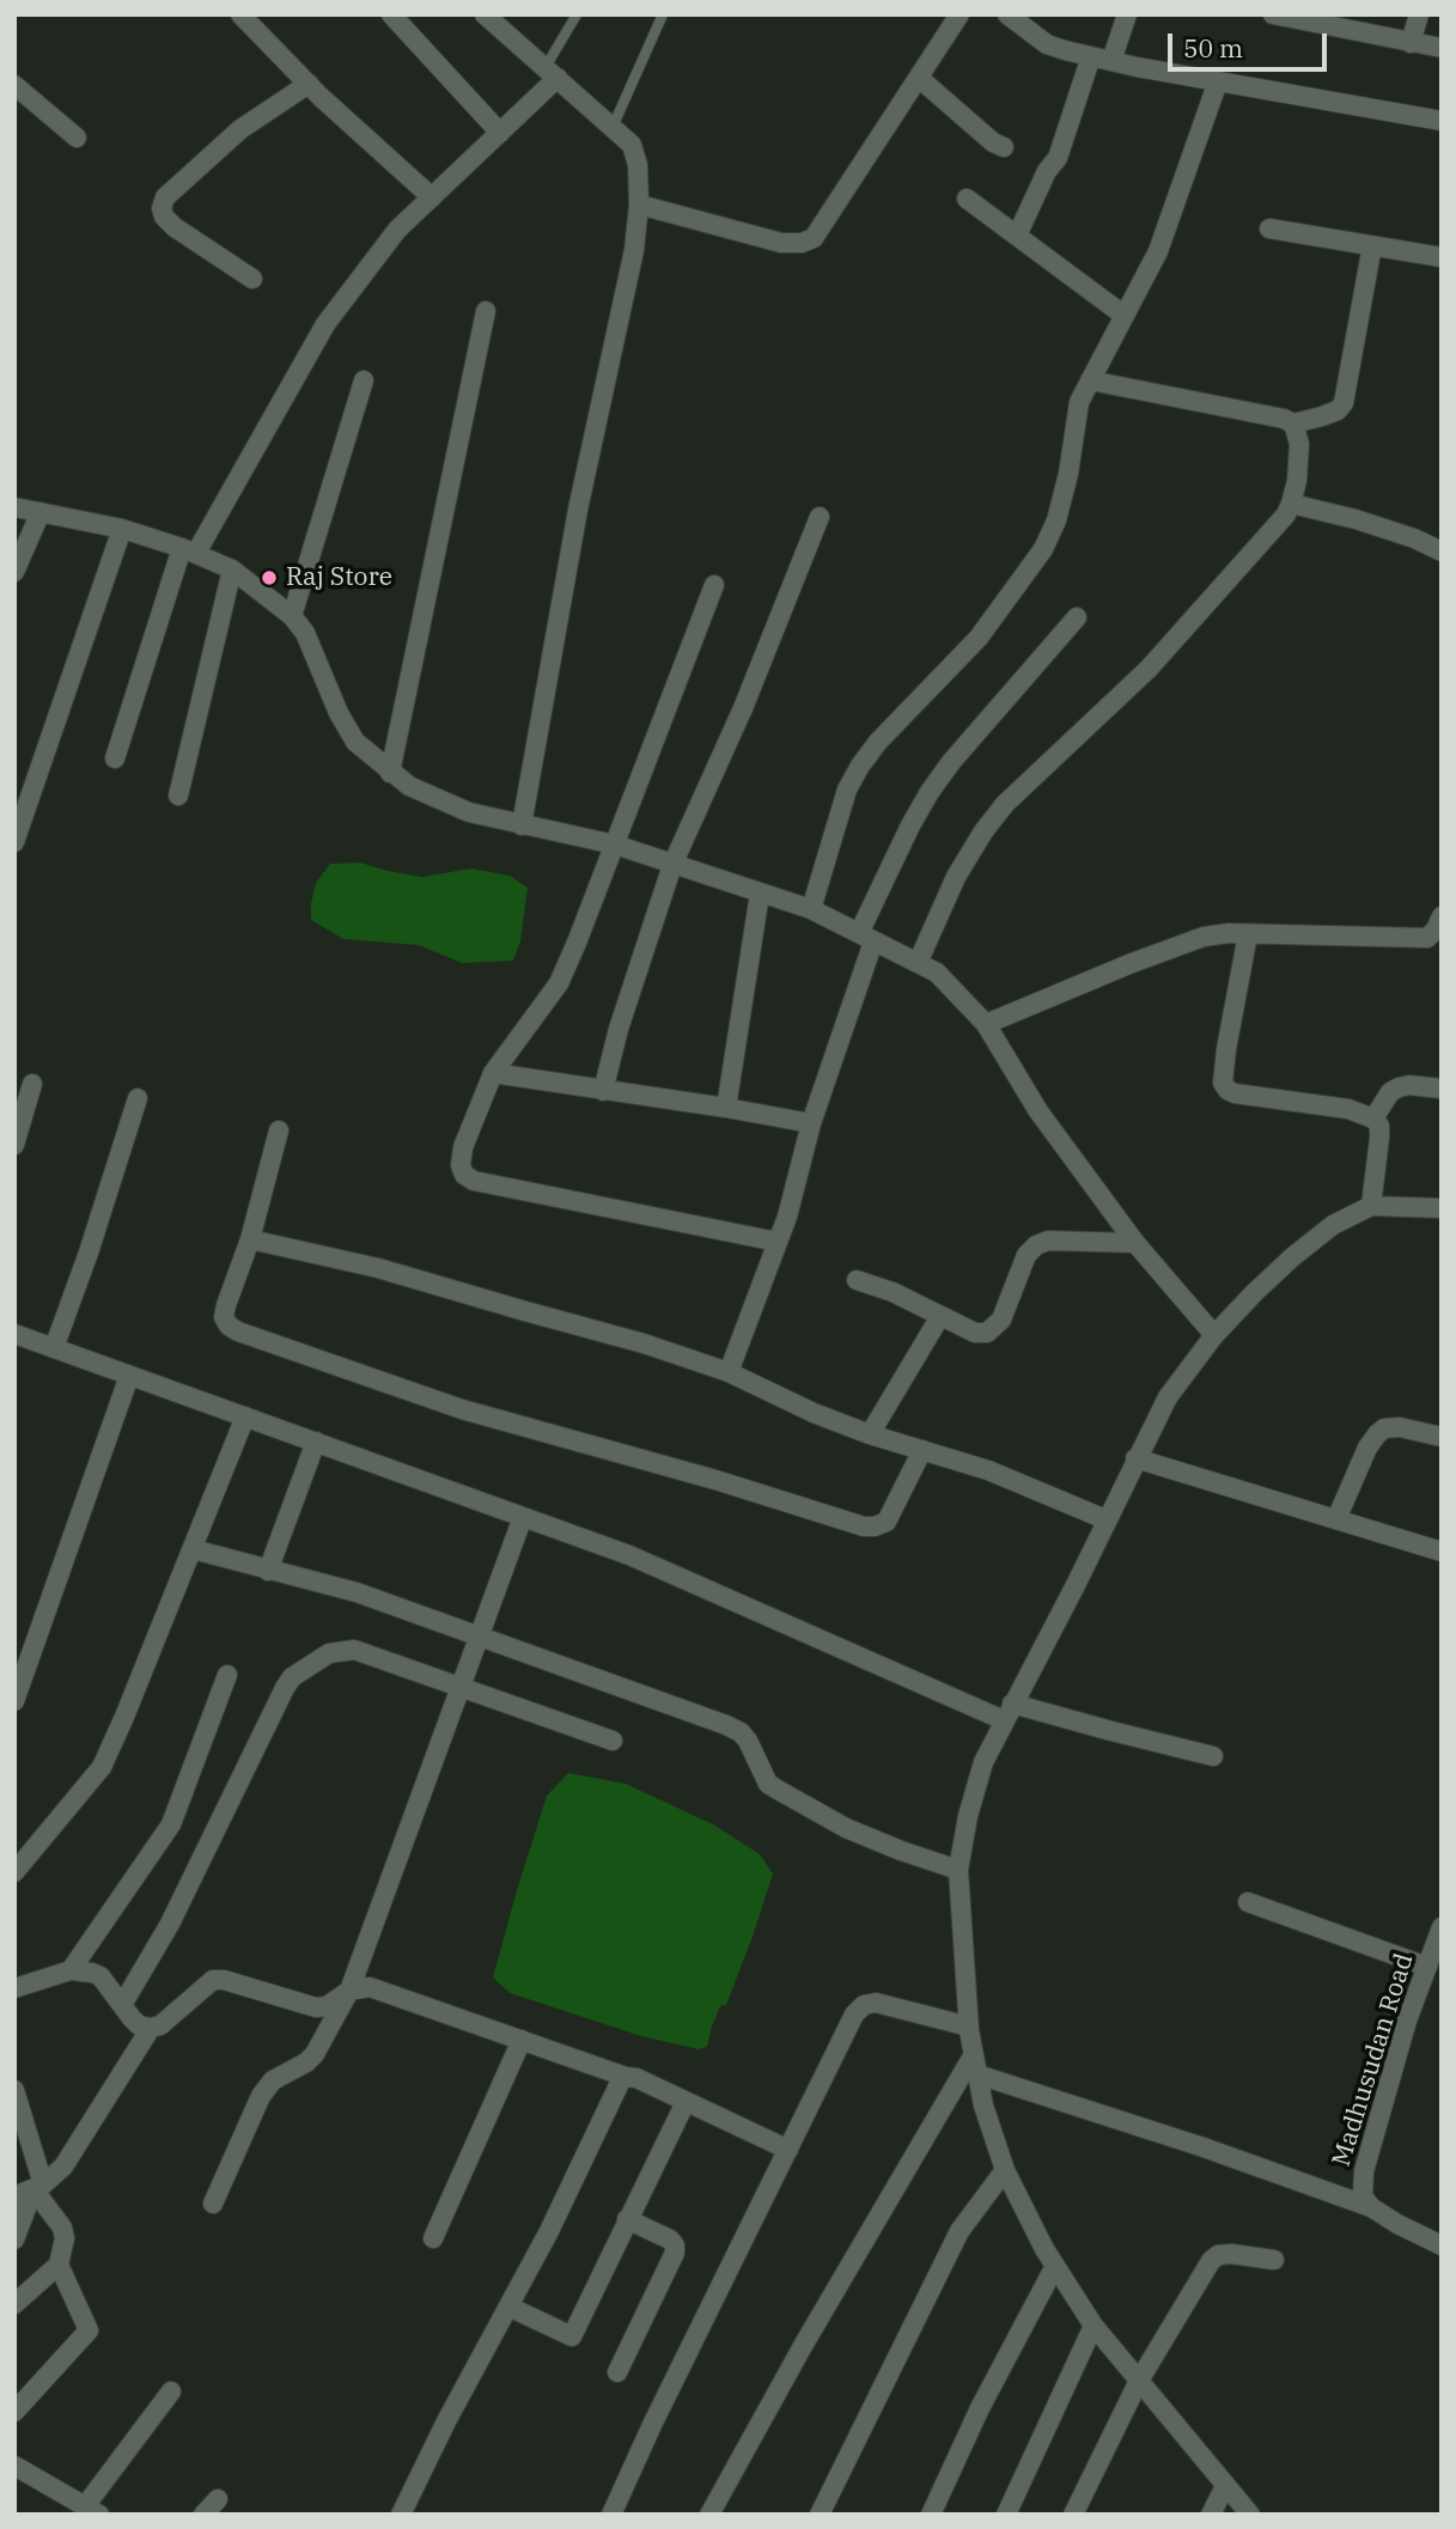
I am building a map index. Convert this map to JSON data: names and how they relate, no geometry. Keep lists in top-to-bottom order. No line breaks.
{"streets":{"street":["Madhusudan Road"]},"places":["Raj Store"],"scale_bar":"50 m"}
